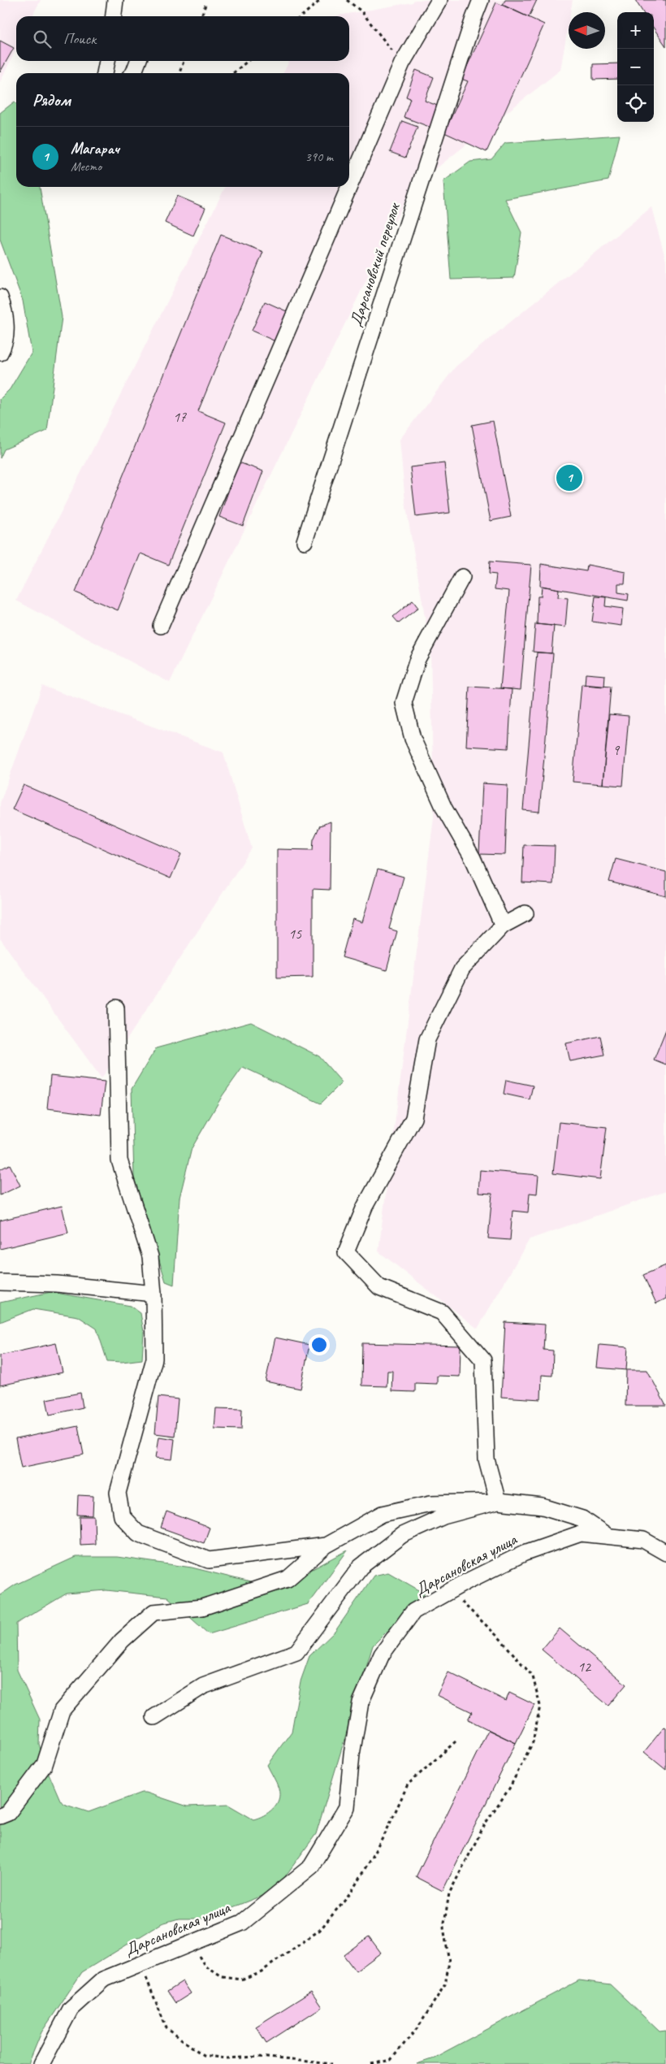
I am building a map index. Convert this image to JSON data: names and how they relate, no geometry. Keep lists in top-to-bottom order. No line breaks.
{"streets":{"street":["Дарсановский переулок","Дарсановская улица"]},"house_numbers":["17","9","15","12"],"north":"left","page":{"map_buttons":["+","−"],"search":"Поиск","heading":"Рядом","list":[{"mark":"1","name":"Магарач","note":"Место","value":"390 m"}],"pins":"1"}}
